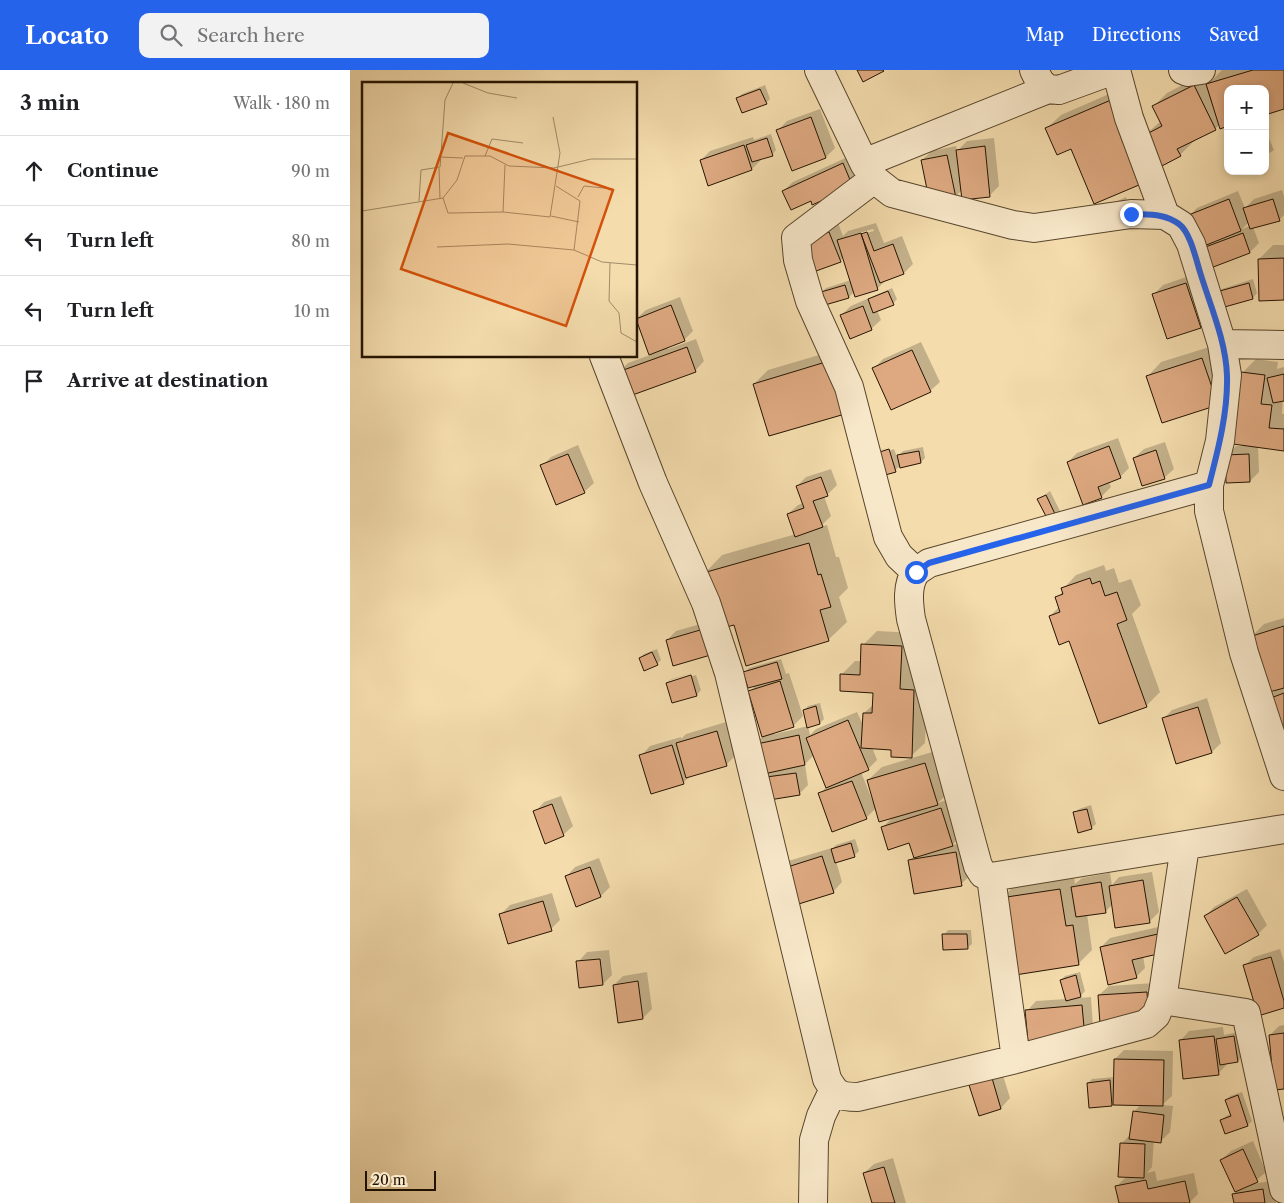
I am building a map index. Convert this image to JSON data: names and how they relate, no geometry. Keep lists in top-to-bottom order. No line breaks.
{"scale_bar":"20 m","page":{"header":"Locato","search":"Search here","nav":["Map","Directions","Saved"],"heading":["3 min","Walk · 180 m"],"map_buttons":["+","−"],"list":[["Continue","90 m"],["Turn left","80 m"],["Turn left","10 m"],"Arrive at destination"],"scale":"20 m"}}
